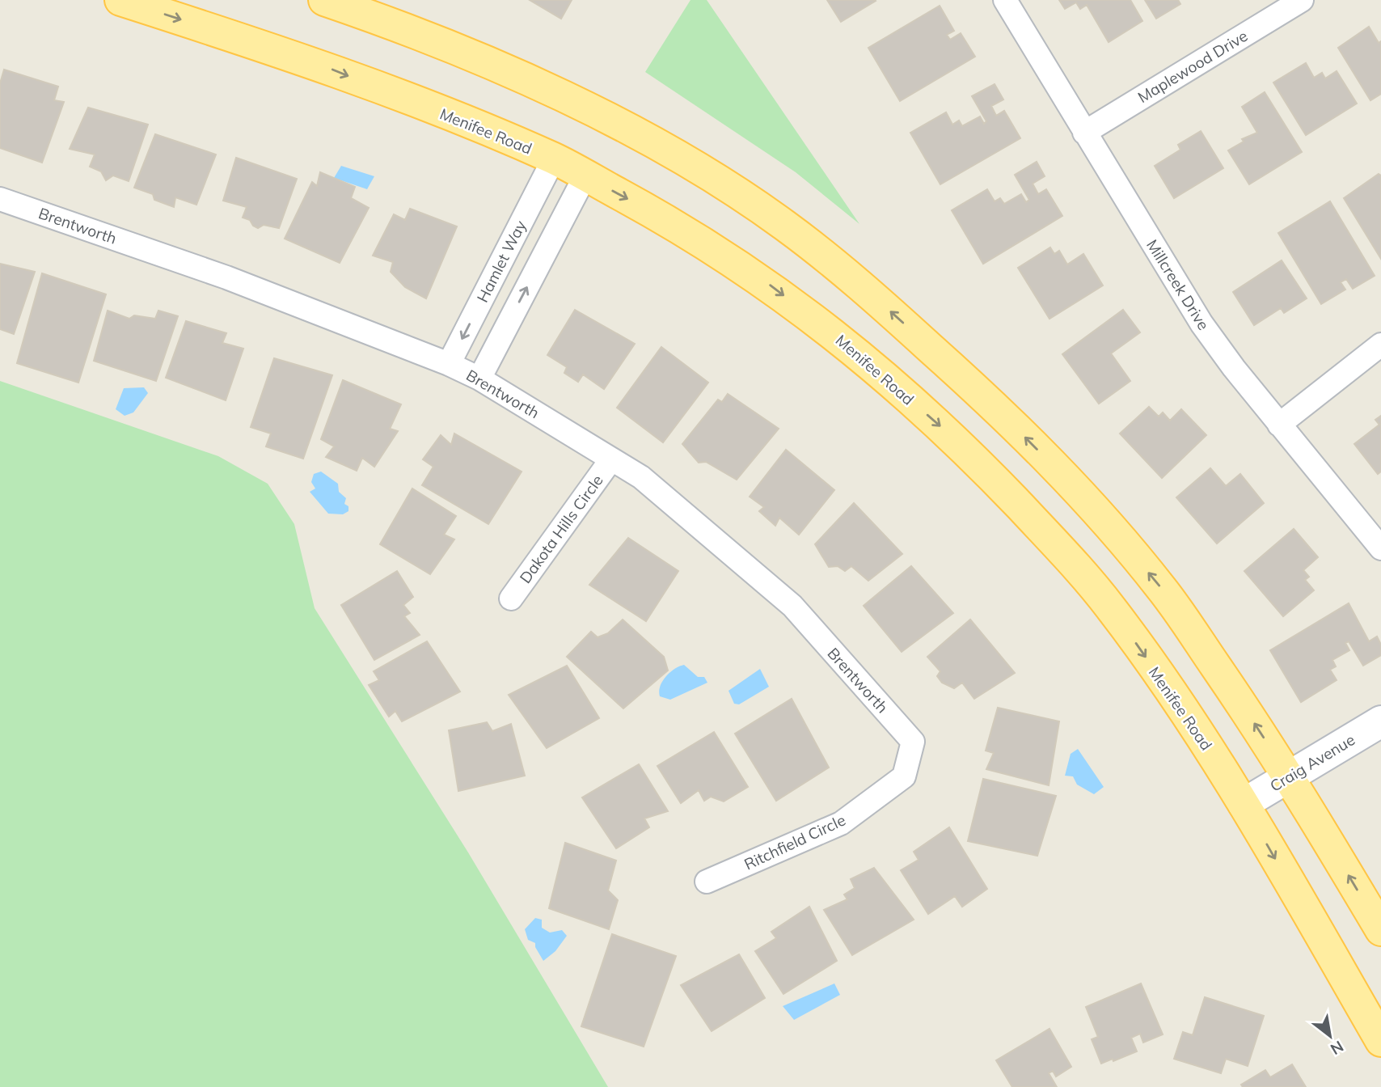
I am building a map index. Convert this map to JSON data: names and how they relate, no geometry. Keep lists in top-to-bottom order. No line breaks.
{"streets":{"main road":["Menifee Road"],"street":["Maplewood Drive","Brentworth","Hamlet Way","Millcreek Drive","Dakota Hills Circle","Craig Avenue","Ritchfield Circle"]},"crossings":[["Maplewood Drive","Millcreek Drive"],["Menifee Road","Hamlet Way"],["Menifee Road","Craig Avenue"],["Brentworth","Hamlet Way"],["Brentworth","Dakota Hills Circle"],["Brentworth","Ritchfield Circle"]],"north":"bottom right"}
